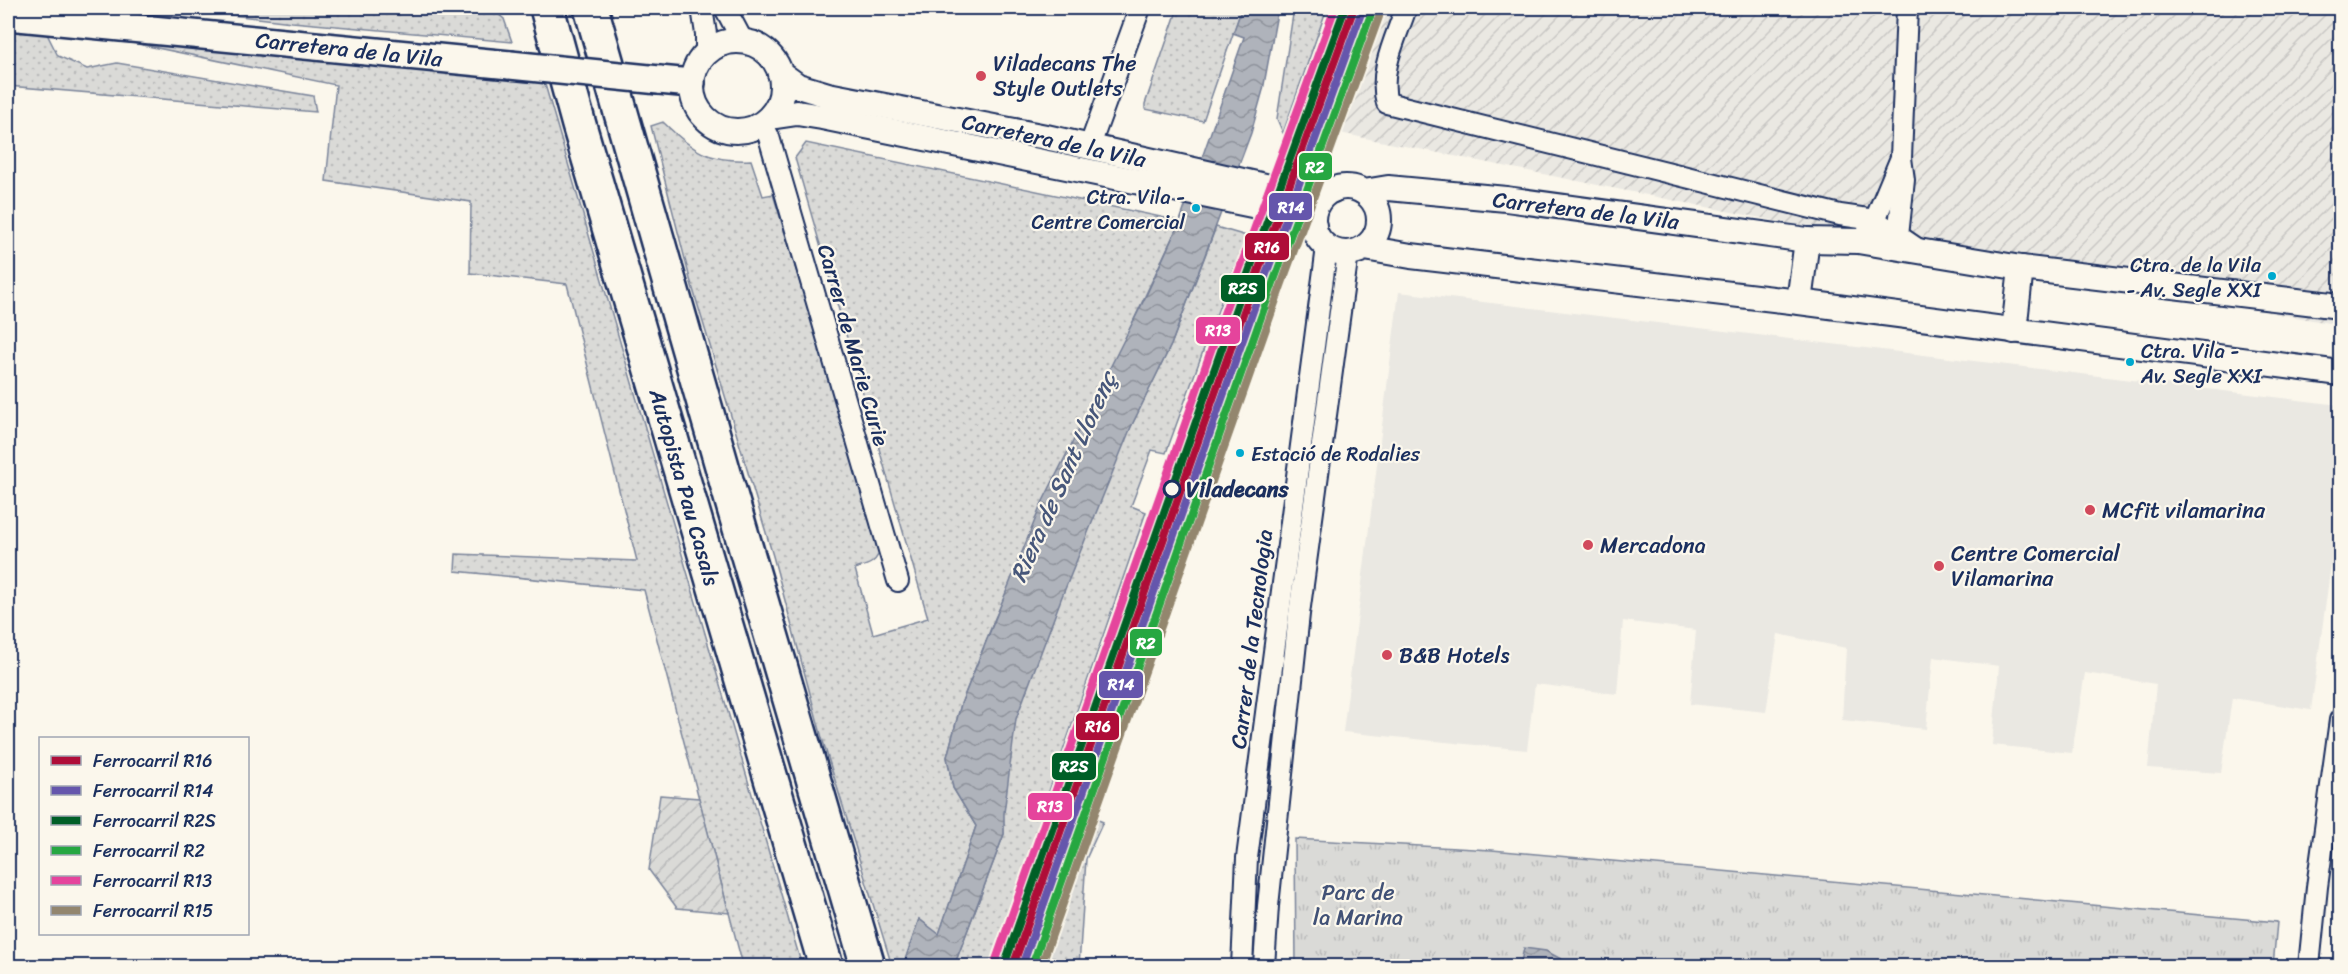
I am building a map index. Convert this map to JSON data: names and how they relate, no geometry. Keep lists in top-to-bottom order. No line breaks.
{"streets":{"highway":["Autopista Pau Casals"],"main road":["Carretera de la Vila"],"street":["Carrer de Marie Curie","Carrer de la Tecnologia"]},"crossings":[["Carretera de la Vila","Carrer de Marie Curie"],["Carretera de la Vila","Carrer de la Tecnologia"]],"water":["Riera de Sant Llorenç"],"parks":["Parc de la Marina"],"places":["Viladecans The Style Outlets","Ctra. Vila - Centre Comercial","Ctra. de la Vila - Av. Segle XXI","Ctra. Vila - Av. Segle XXI","Estació de Rodalies","Viladecans","MCfit vilamarina","Mercadona","Centre Comercial Vilamarina","B&B Hotels"],"lines":["rail line R16","rail line R2S","rail line R13","rail line R14","rail line R2","rail line R15"],"legend":["Ferrocarril R16","Ferrocarril R14","Ferrocarril R2S","Ferrocarril R2","Ferrocarril R13","Ferrocarril R15"]}
